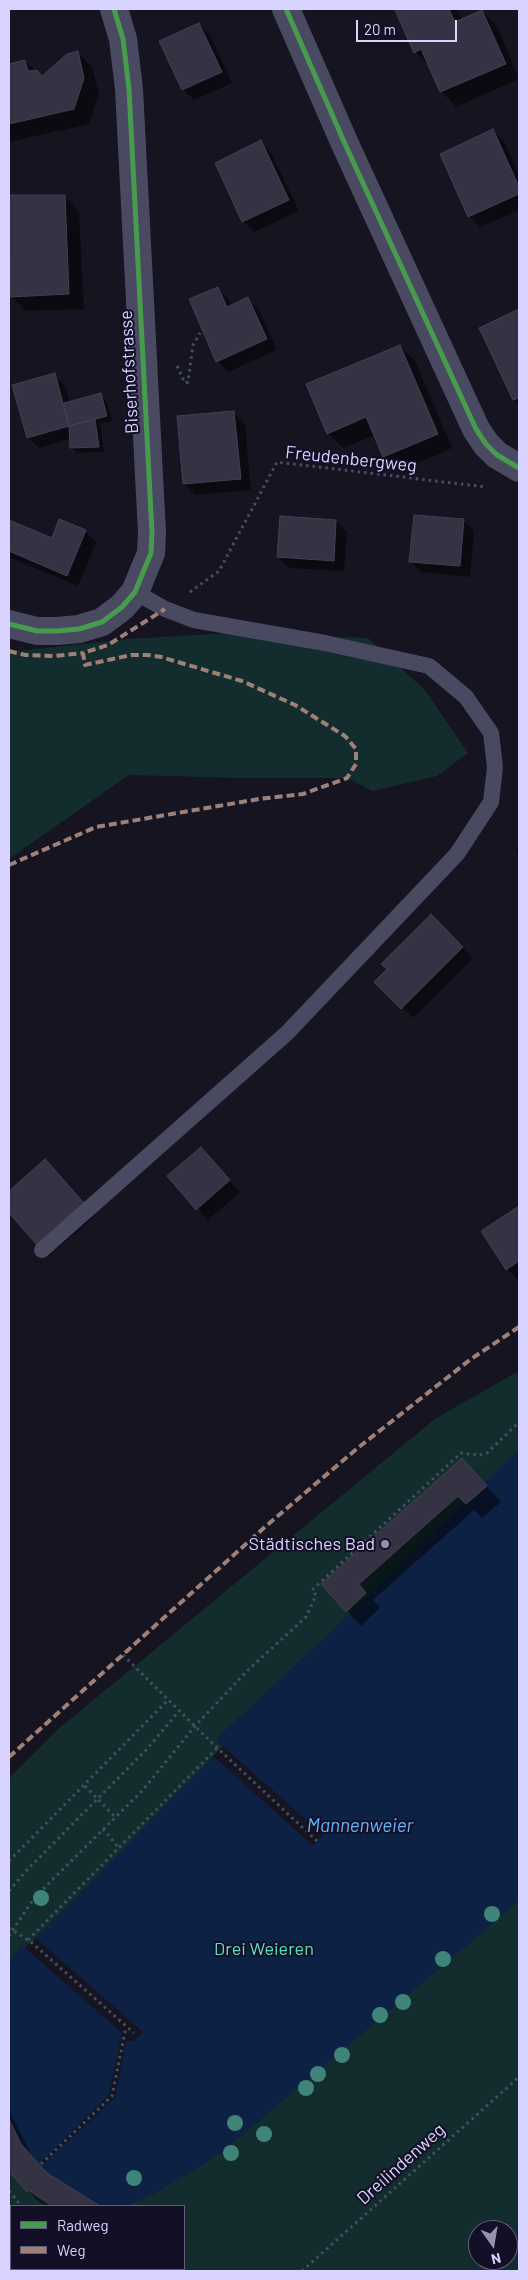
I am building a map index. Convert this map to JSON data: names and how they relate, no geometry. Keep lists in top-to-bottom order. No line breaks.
{"streets":{"street":["Biserhofstrasse"],"path":["Freudenbergweg","Dreilindenweg"]},"water":["Mannenweier"],"parks":["Drei Weieren"],"places":["Städtisches Bad"],"legend":["Radweg","Weg"],"scale_bar":"20 m","north":"bottom"}
